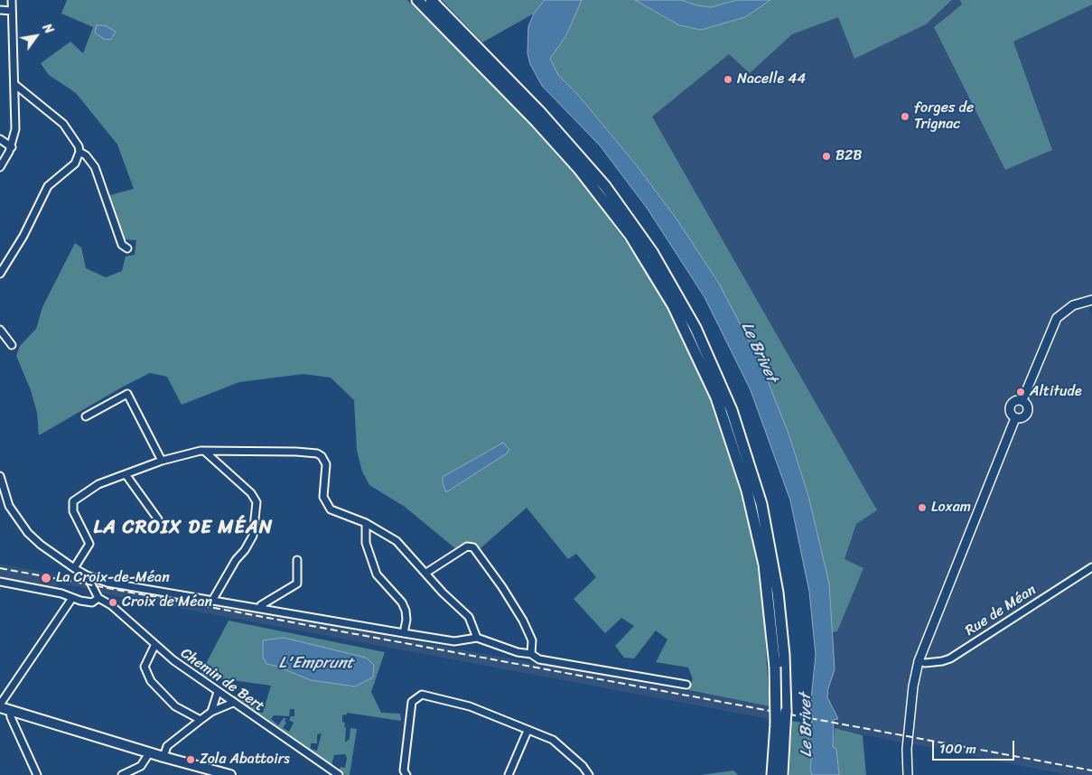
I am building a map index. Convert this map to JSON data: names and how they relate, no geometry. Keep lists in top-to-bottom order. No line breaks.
{"streets":{"street":["Rue de Méan","Chemin de Bert"]},"districts":["LA CROIX DE MÉAN"],"water":["Le Brivet","L'Emprunt"],"places":["Nacelle 44","forges de Trignac","B2B","Altitude","Loxam","La Croix-de-Méan","Croix de Méan","Zola Abattoirs"],"scale_bar":"100 m","north":"top right"}
